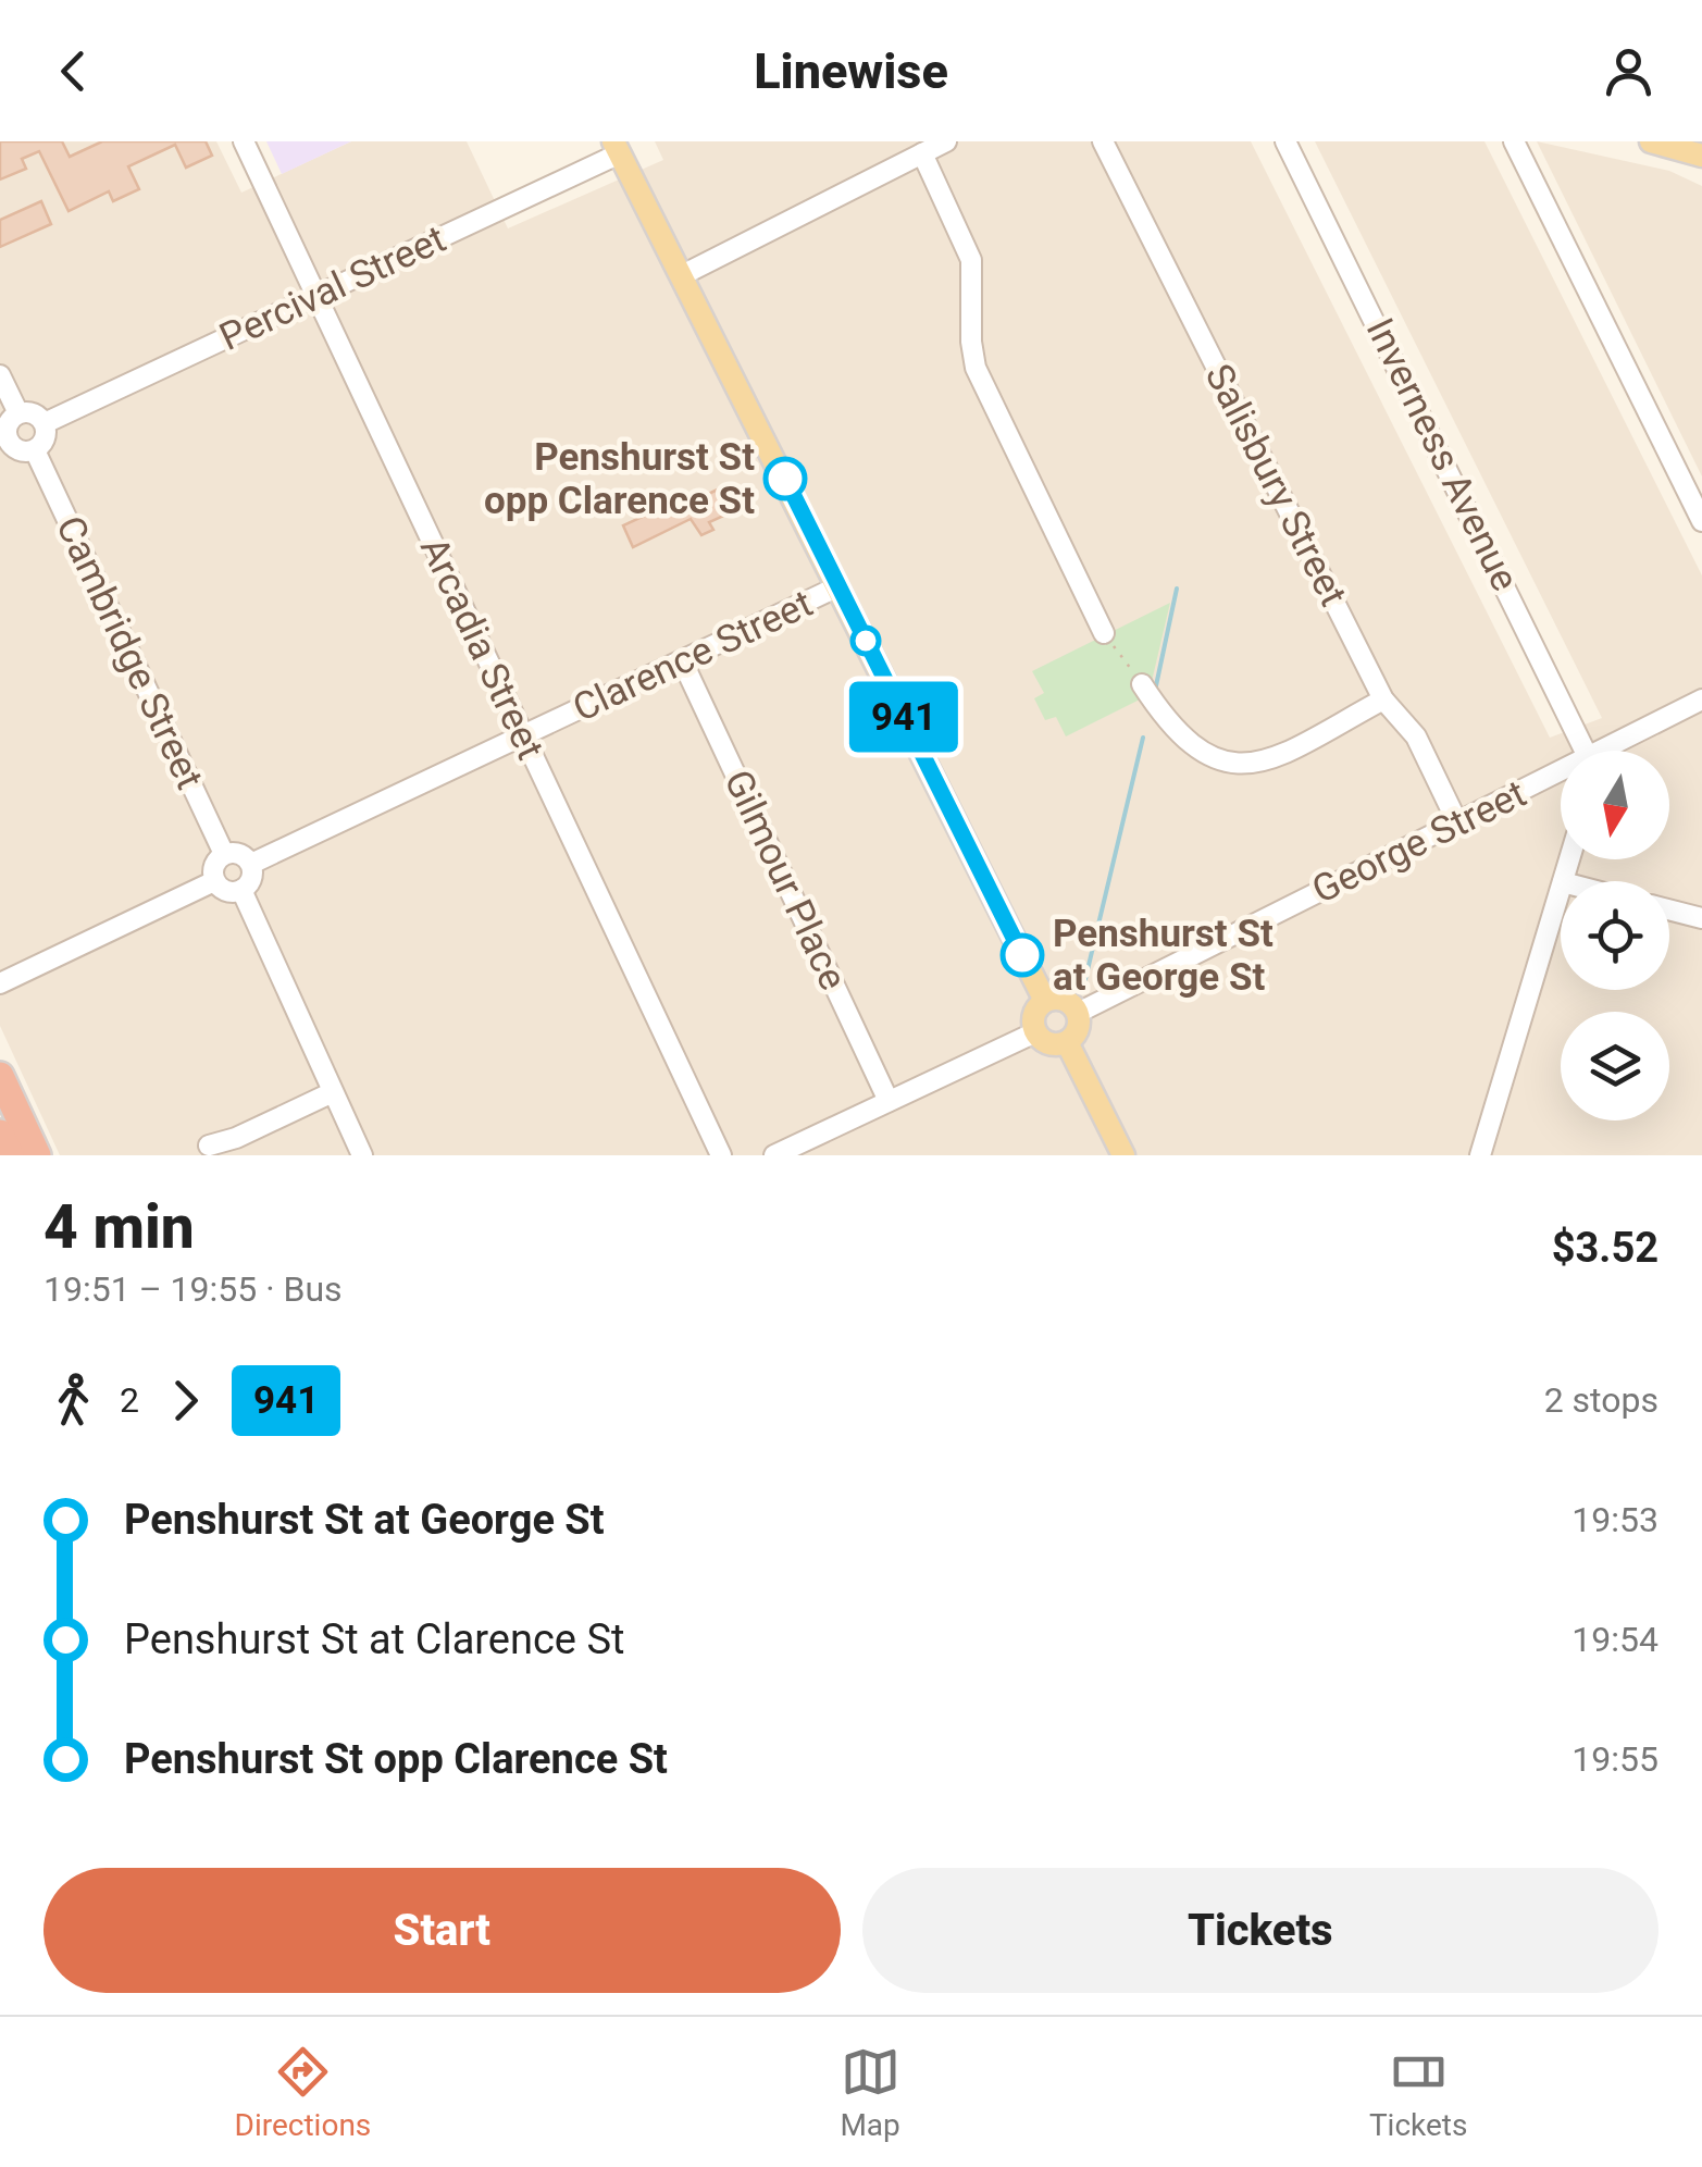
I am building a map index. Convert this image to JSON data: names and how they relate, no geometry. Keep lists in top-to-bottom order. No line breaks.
{"streets":{"street":["Percival Street","Inverness Avenue","Salisbury Street","Arcadia Street","Cambridge Street","Clarence Street","George Street","Gilmour Place"]},"crossings":[["Percival Street","Arcadia Street"],["Percival Street","Cambridge Street"],["Salisbury Street","George Street"],["Arcadia Street","Clarence Street"],["Cambridge Street","Clarence Street"],["Clarence Street","Gilmour Place"]],"places":["Penshurst St opp Clarence St","Penshurst St at George St"],"lines":["bus line 941"],"north":"bottom","page":{"header":"Linewise","on_map":"941","heading":["4 min","19:51 – 19:55 · Bus","$3.52"],"legs":["2","941","2 stops"],"list":[{"name":"Penshurst St at George St","value":"19:53"},{"name":"Penshurst St at Clarence St","value":"19:54"},{"name":"Penshurst St opp Clarence St","value":"19:55"}],"buttons":["Start","Tickets"],"tabs":["Directions","Map","Tickets"]}}
